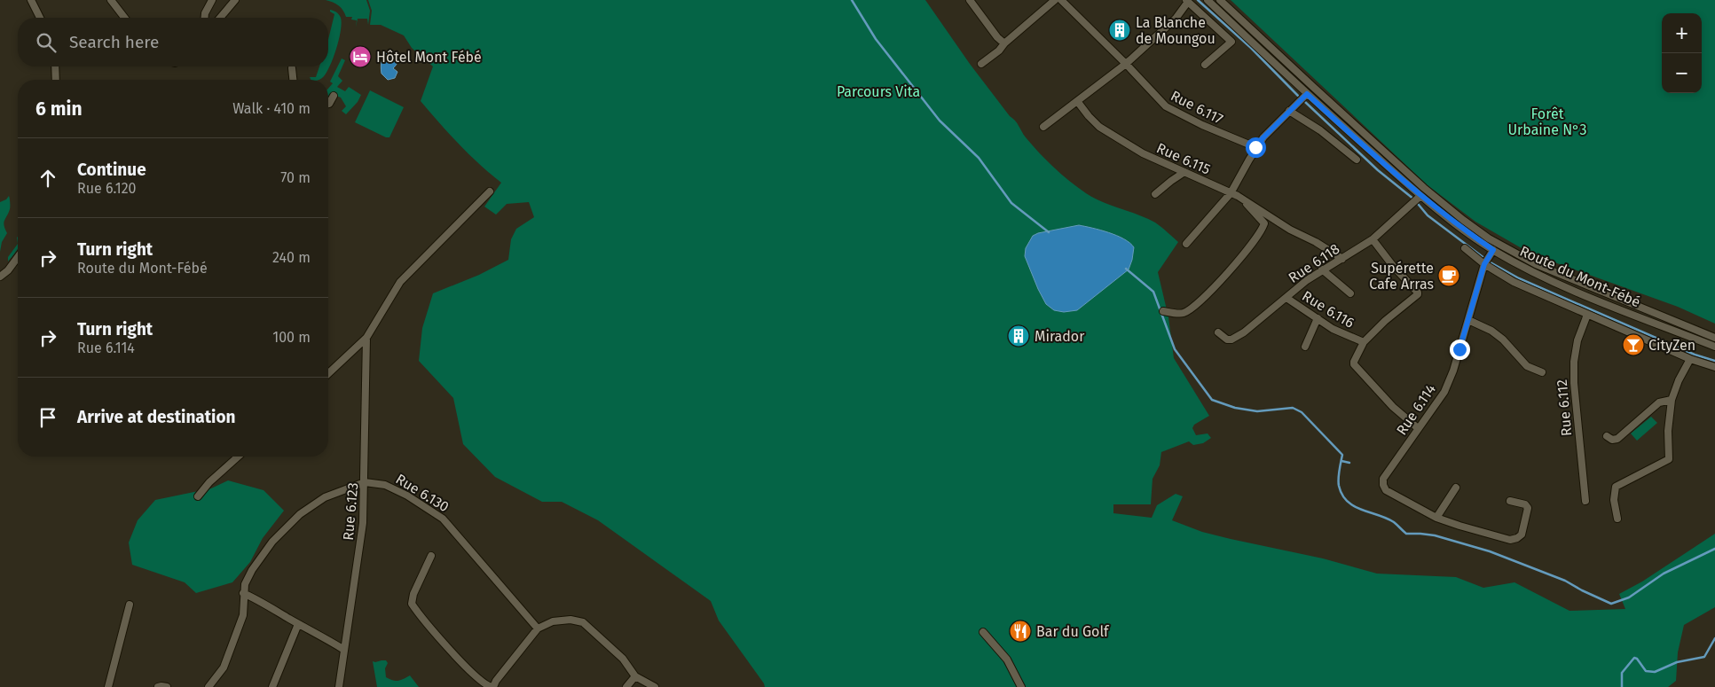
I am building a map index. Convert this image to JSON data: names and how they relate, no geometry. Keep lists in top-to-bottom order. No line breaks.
{"streets":{"street":["Rue 6.117","Rue 6.115","Rue 6.118","Route du Mont-Fébé","Rue 6.116","Rue 6.112","Rue 6.114","Rue 6.130","Rue 6.123"]},"crossings":[["Rue 6.115","Rue 6.118"],["Rue 6.118","Route du Mont-Fébé"],["Rue 6.118","Rue 6.116"],["Route du Mont-Fébé","Rue 6.114"],["Rue 6.130","Rue 6.123"]],"parks":["Parcours Vita","Forêt Urbaine N°3"],"places":{"building":["La Blanche de Moungou","Mirador"],"hotel":["Hôtel Mont Fébé"],"cafe":["Supérette Cafe Arras"],"bar":["CityZen"],"restaurant":["Bar du Golf"]},"page":{"map_buttons":["+","−"],"search":"Search here","heading":["6 min","Walk · 410 m"],"list":[["Continue","Rue 6.120","70 m"],["Turn right","Route du Mont-Fébé","240 m"],["Turn right","Rue 6.114","100 m"],"Arrive at destination"]}}
